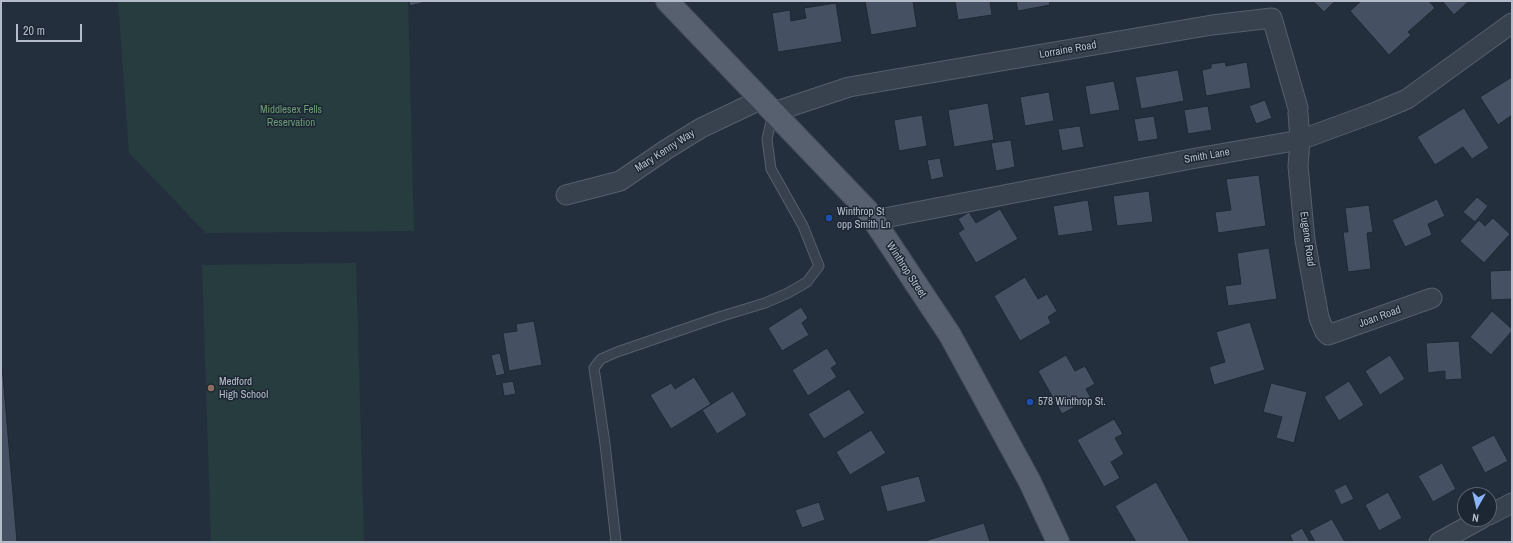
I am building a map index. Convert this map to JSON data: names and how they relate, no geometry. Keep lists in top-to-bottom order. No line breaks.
{"streets":{"main road":["Winthrop Street"],"street":["Lorraine Road","Mary Kenny Way","Smith Lane","Eugene Road","Joan Road"]},"crossings":[["Lorraine Road","Mary Kenny Way"],["Lorraine Road","Smith Lane"],["Lorraine Road","Eugene Road"],["Lorraine Road","Winthrop Street"],["Mary Kenny Way","Winthrop Street"],["Smith Lane","Eugene Road"],["Smith Lane","Winthrop Street"],["Eugene Road","Joan Road"]],"parks":["Middlesex Fells Reservation"],"places":["Winthrop St opp Smith Ln","Medford High School","578 Winthrop St."],"scale_bar":"20 m","north":"bottom"}
